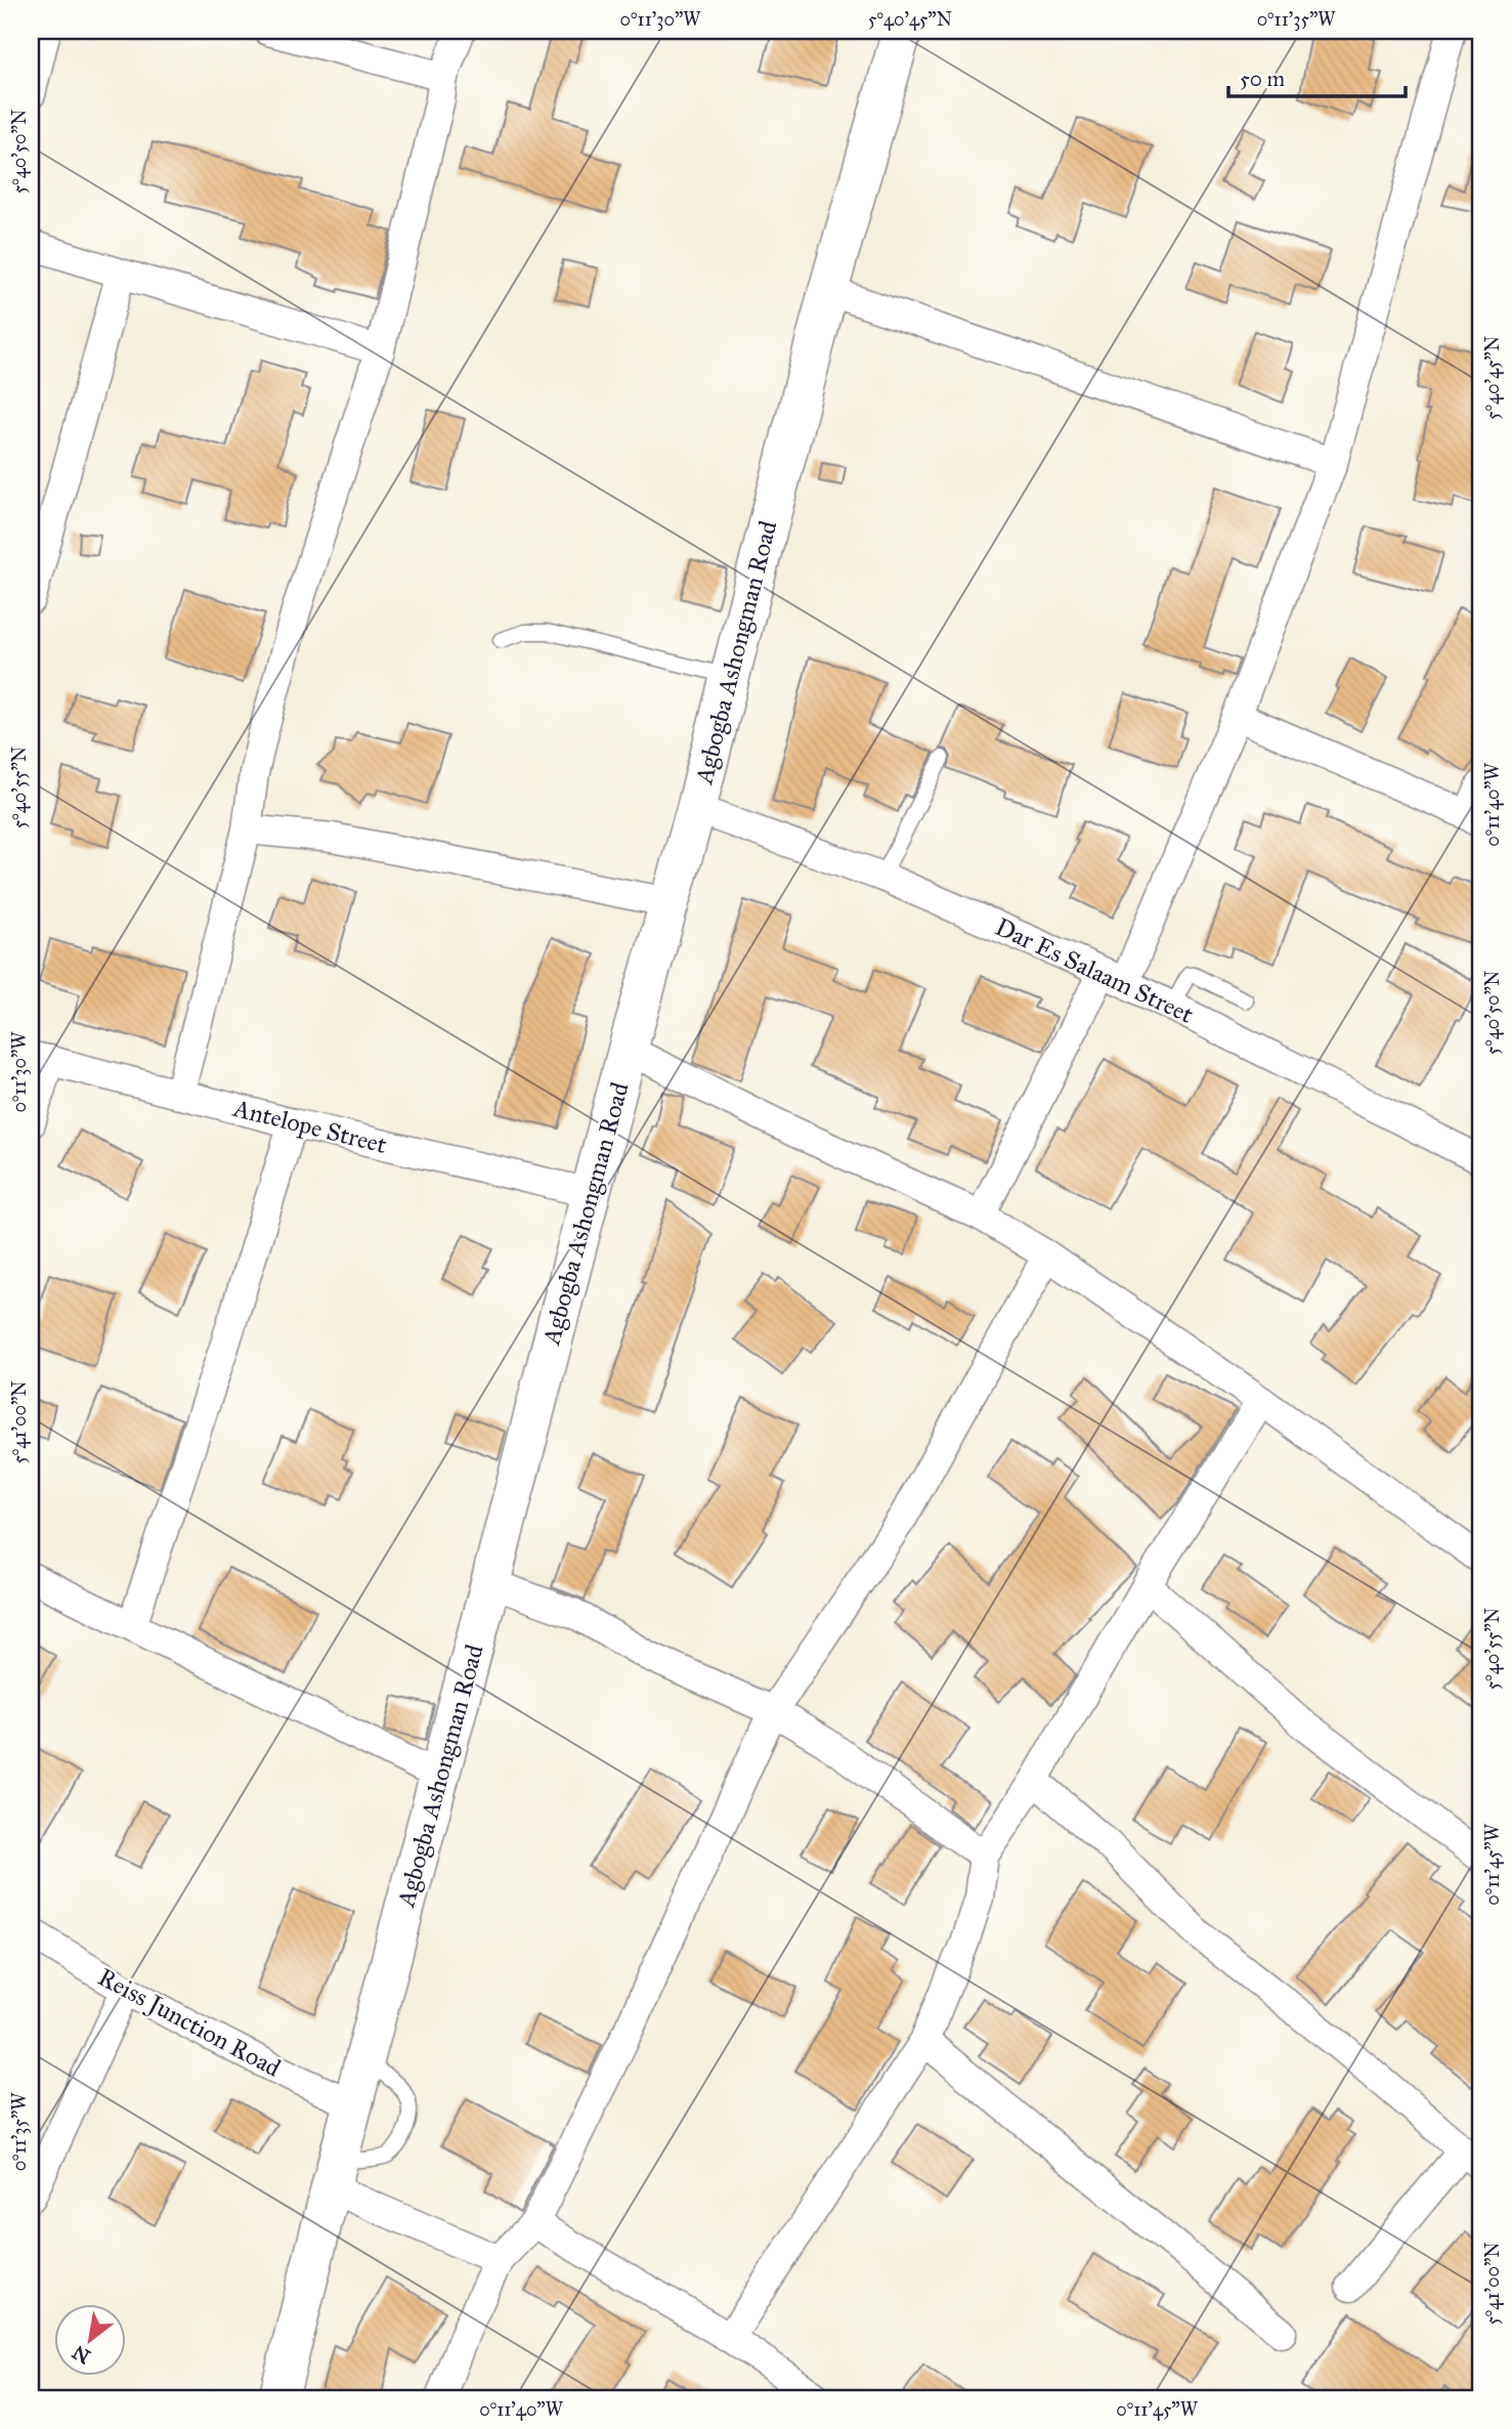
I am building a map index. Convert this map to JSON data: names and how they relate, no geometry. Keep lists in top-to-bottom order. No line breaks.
{"streets":{"street":["Agbogba Ashongman Road","Dar Es Salaam Street","Antelope Street","Reiss Junction Road"]},"crossings":[["Agbogba Ashongman Road","Dar Es Salaam Street"],["Agbogba Ashongman Road","Antelope Street"],["Agbogba Ashongman Road","Reiss Junction Road"]],"scale_bar":"50 m","north":"bottom left","coordinates":["0°11'30\"W","5°40'45\"N","0°11'35\"W","5°40'50\"N","5°40'55\"N","0°11'40\"W","5°41'00\"N","0°11'45\"W"]}
